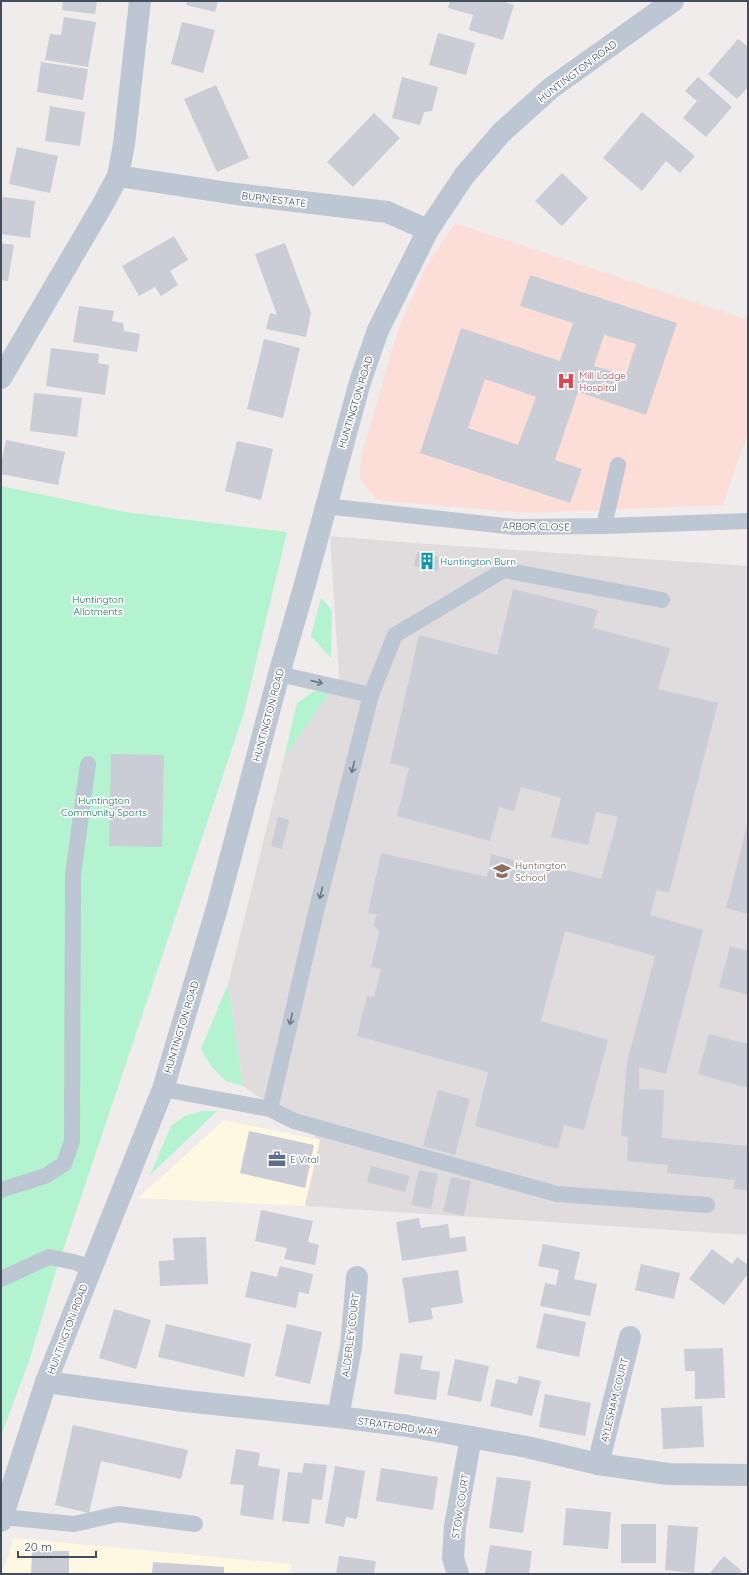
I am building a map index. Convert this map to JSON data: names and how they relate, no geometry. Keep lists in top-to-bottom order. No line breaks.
{"streets":{"street":["HUNTINGTON ROAD","BURN ESTATE","ALDERLEY COURT","AYLESHAM COURT","STRATFORD WAY","STOW COURT"],"lane":["ARBOR CLOSE"]},"crossings":[["HUNTINGTON ROAD","BURN ESTATE"],["HUNTINGTON ROAD","ARBOR CLOSE"],["HUNTINGTON ROAD","STRATFORD WAY"],["ALDERLEY COURT","STRATFORD WAY"],["AYLESHAM COURT","STRATFORD WAY"],["STRATFORD WAY","STOW COURT"]],"parks":["Huntington Allotments","Huntington Community Sports"],"places":{"hospital":["Mill Lodge Hospital"],"building":["Huntington Burn"],"school or university":["Huntington School"],"office":["E Vital"]},"scale_bar":"20 m"}
